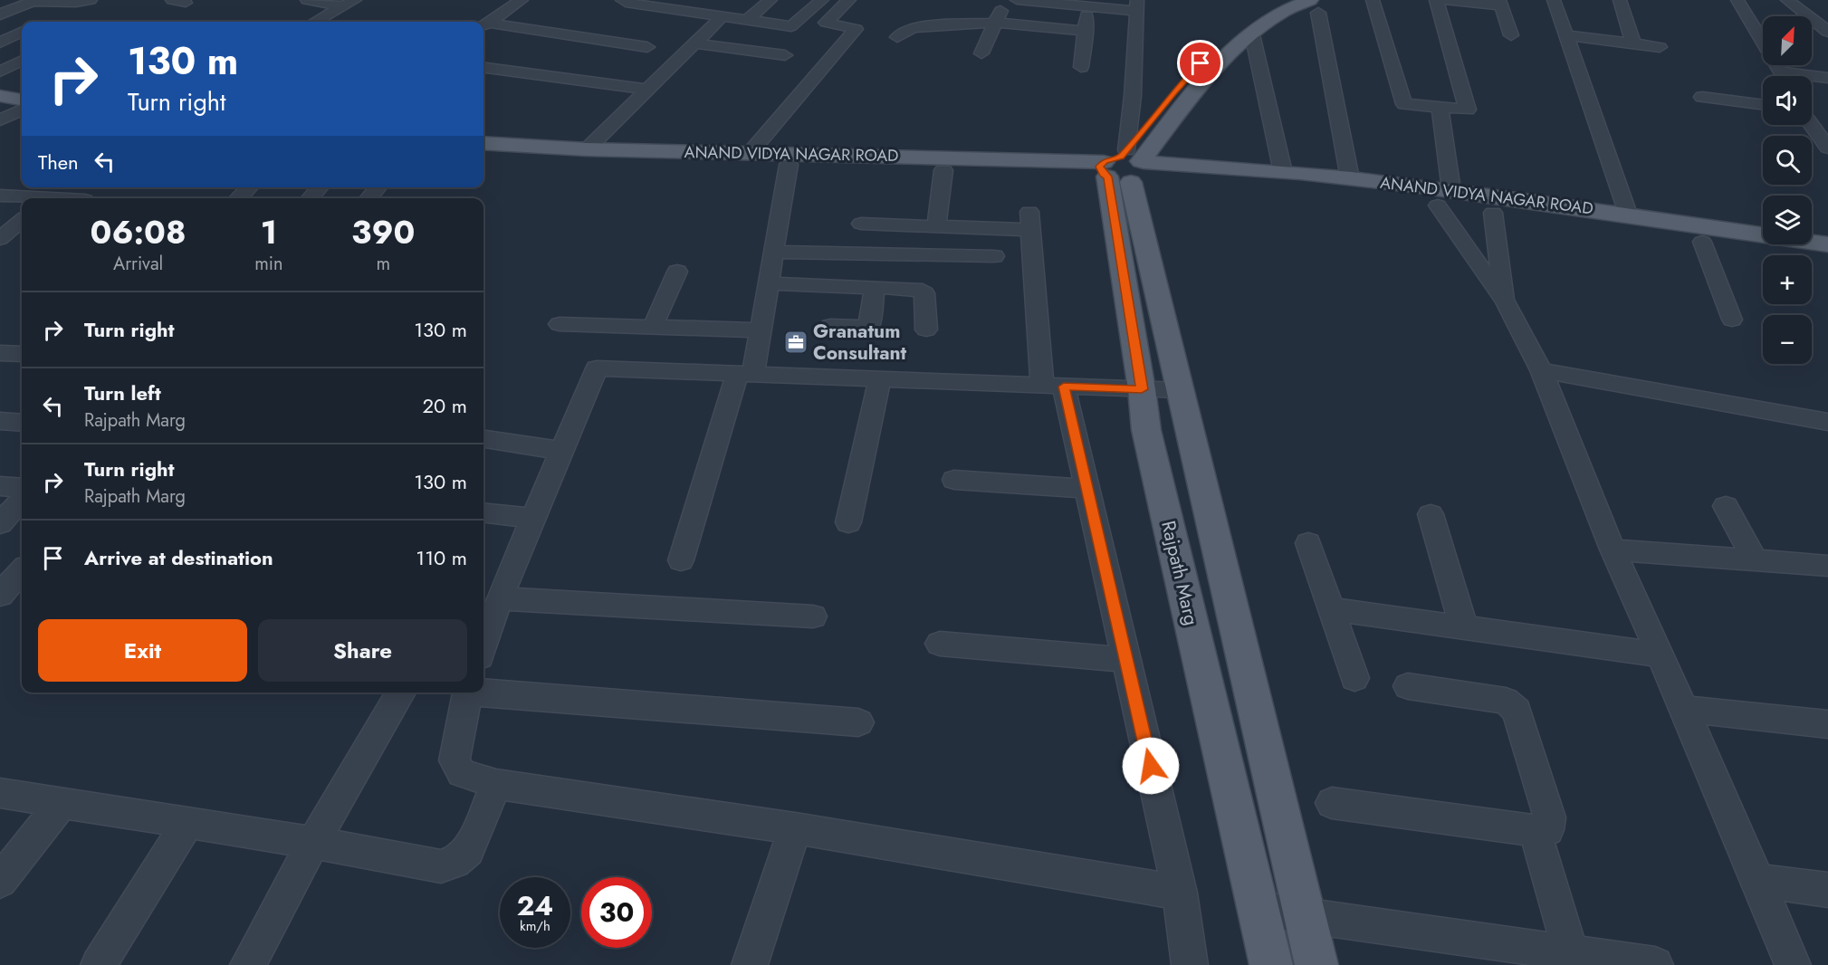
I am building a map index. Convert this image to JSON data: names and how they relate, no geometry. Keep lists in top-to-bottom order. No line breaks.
{"streets":{"main road":["ANAND VIDYA NAGAR ROAD","Rajpath Marg"]},"crossings":[["ANAND VIDYA NAGAR ROAD","Rajpath Marg"]],"places":{"office":["Granatum Consultant"]},"north":"top right","page":{"map_buttons":["+","−"],"turn":["130 m","Turn right"],"then":"Then","eta":["06:08","Arrival","1","min","390","m"],"list":[{"name":"Turn right","value":"130 m"},{"name":"Turn left","note":"Rajpath Marg","value":"20 m"},{"name":"Turn right","note":"Rajpath Marg","value":"130 m"},{"name":"Arrive at destination","value":"110 m"}],"buttons":["Exit","Share"],"speed":"24 km/h","limit":"30"}}
